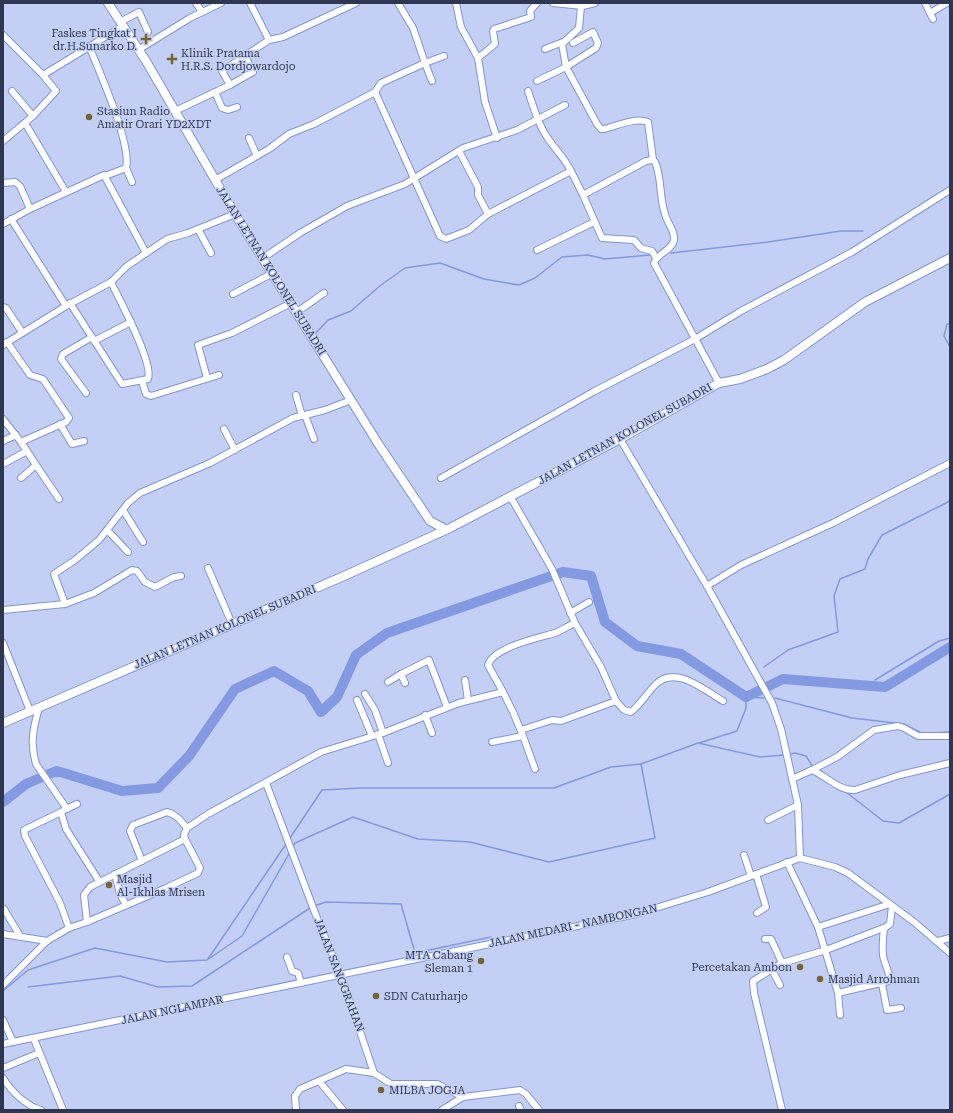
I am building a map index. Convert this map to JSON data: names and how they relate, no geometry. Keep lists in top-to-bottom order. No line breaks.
{"streets":{"main road":["JALAN LETNAN KOLONEL SUBADRI"],"street":["JALAN MEDARI - NAMBONGAN","JALAN SANGGRAHAN","JALAN NGLAMPAR"]},"crossings":[["JALAN MEDARI - NAMBONGAN","JALAN SANGGRAHAN"],["JALAN MEDARI - NAMBONGAN","JALAN NGLAMPAR"],["JALAN SANGGRAHAN","JALAN NGLAMPAR"]],"places":{"health":["Faskes Tingkat I dr.H.Sunarko D.","Klinik Pratama H.R.S. Dordjowardojo"],"other":["Stasiun Radio Amatir Orari YD2XDT","Masjid Al-Ikhlas Mrisen","MTA Cabang Sleman 1","Percetakan Ambon","Masjid Arrohman","SDN Caturharjo","MILBA JOGJA"]}}
